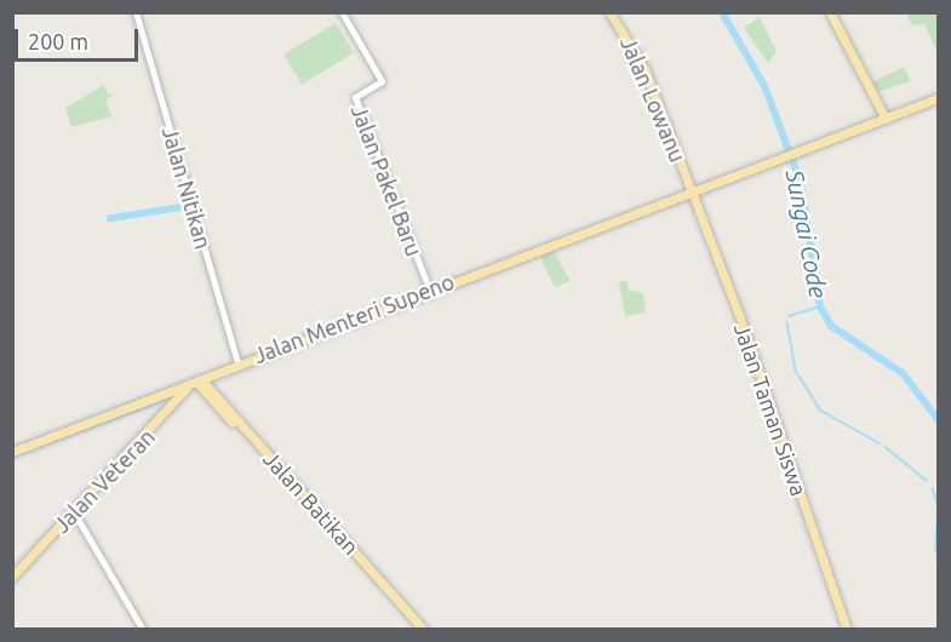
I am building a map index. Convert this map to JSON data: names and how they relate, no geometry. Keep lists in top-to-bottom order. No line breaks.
{"streets":{"main road":["Jalan Lowanu","Jalan Menteri Supeno","Jalan Taman Siswa","Jalan Veteran","Jalan Batikan"],"street":["Jalan Pakel Baru","Jalan Nitikan"]},"crossings":[["Jalan Lowanu","Jalan Menteri Supeno"],["Jalan Lowanu","Jalan Taman Siswa"],["Jalan Pakel Baru","Jalan Menteri Supeno"],["Jalan Nitikan","Jalan Menteri Supeno"],["Jalan Menteri Supeno","Jalan Taman Siswa"],["Jalan Menteri Supeno","Jalan Veteran"],["Jalan Menteri Supeno","Jalan Batikan"],["Jalan Veteran","Jalan Batikan"]],"water":["Sungai Code"],"scale_bar":"200 m"}
